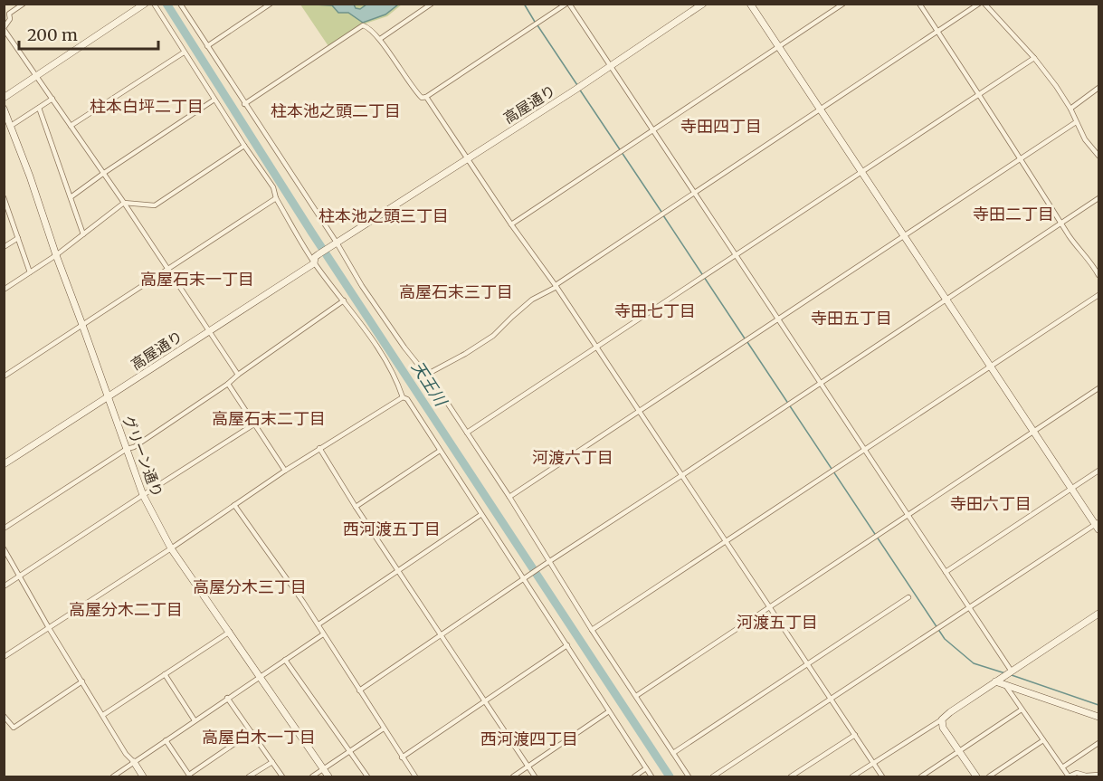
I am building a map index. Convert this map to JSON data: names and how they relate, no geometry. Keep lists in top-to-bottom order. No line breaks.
{"streets":{"street":["高屋通り","グリーン通り"]},"crossings":[["高屋通り","グリーン通り"]],"districts":["柱本白坪二丁目","柱本池之頭二丁目","寺田四丁目","寺田二丁目","柱本池之頭三丁目","高屋石末一丁目","高屋石末三丁目","寺田七丁目","寺田五丁目","高屋石末二丁目","河渡六丁目","寺田六丁目","西河渡五丁目","高屋分木三丁目","高屋分木二丁目","河渡五丁目","高屋白木一丁目","西河渡四丁目"],"water":["天王川"],"scale_bar":"200 m"}
